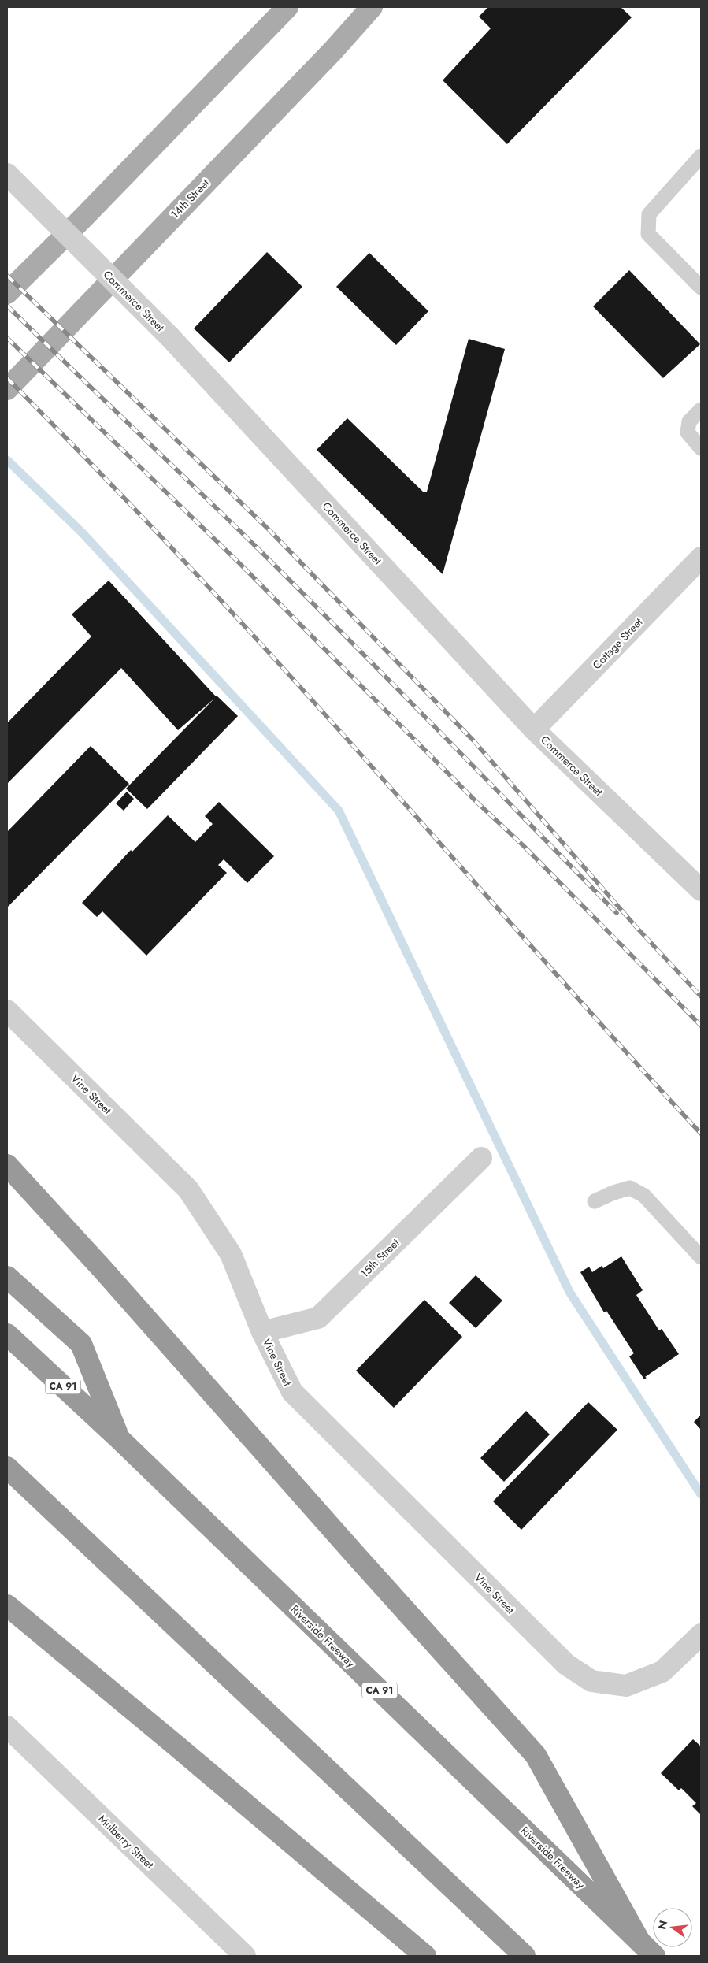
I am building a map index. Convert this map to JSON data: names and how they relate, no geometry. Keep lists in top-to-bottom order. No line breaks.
{"streets":{"highway":["CA 91","Riverside Freeway"],"main road":["14th Street"],"street":["Commerce Street","Cottage Street","Vine Street","15th Street","Mulberry Street"]},"crossings":[["Commerce Street","Cottage Street"],["Vine Street","15th Street"]],"north":"left"}
